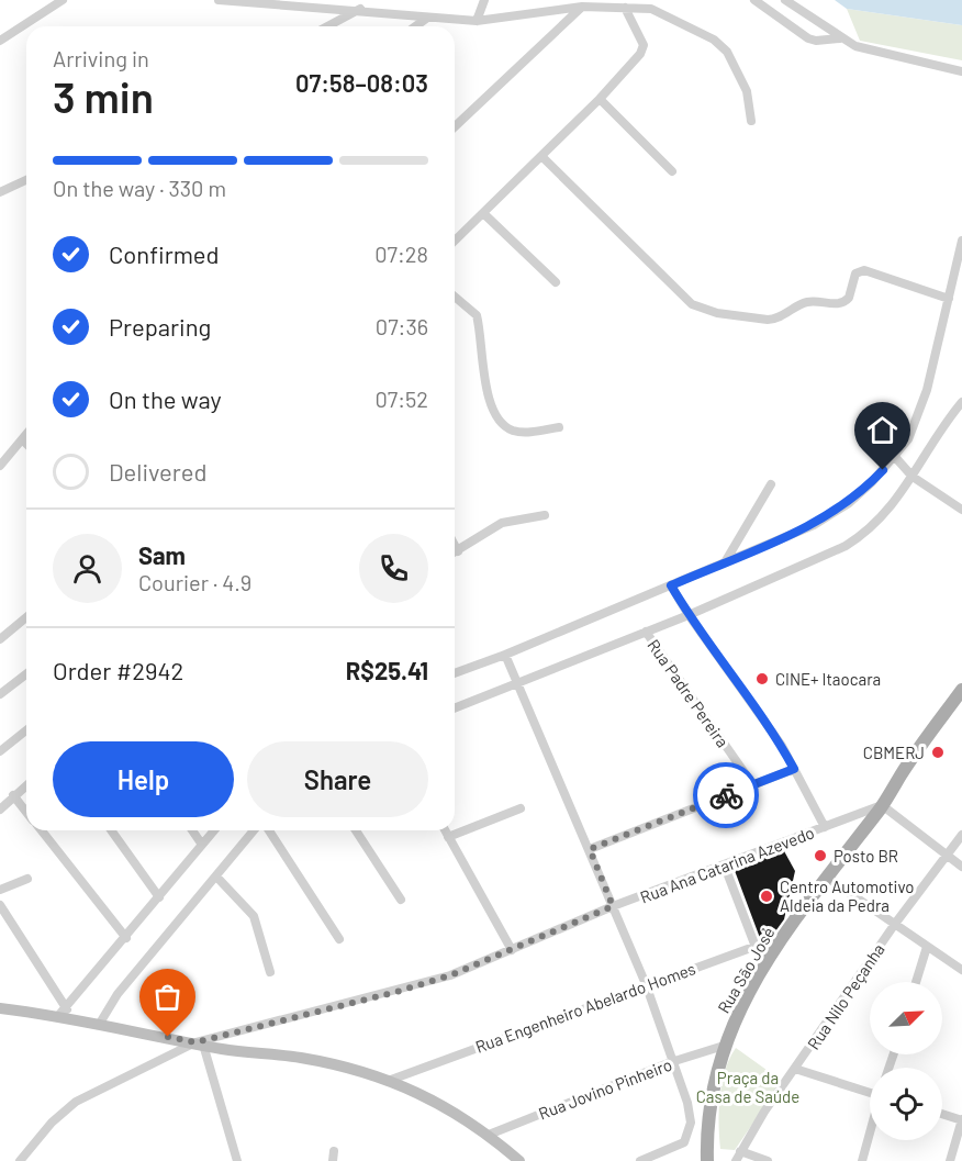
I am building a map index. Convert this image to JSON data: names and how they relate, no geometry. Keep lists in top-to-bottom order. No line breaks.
{"streets":{"main road":["Rua São José"],"street":["Rua Padre Pereira","Rua Ana Catarina Azevedo","Rua Nilo Peçanha","Rua Engenheiro Abelardo Homes","Rua Jovino Pinheiro"]},"crossings":[["Rua Ana Catarina Azevedo","Rua São José"],["Rua São José","Rua Engenheiro Abelardo Homes"],["Rua São José","Rua Jovino Pinheiro"]],"parks":["Praça da Casa de Saúde"],"places":["CINE+ Itaocara","CBMERJ","Posto BR","Centro Automotivo Aldeia da Pedra"],"north":"top right","page":{"heading":["3 min","Arriving in","07:58–08:03"],"panel":["Sam","Courier · 4.9","Order #2942","R$25.41"],"bar":"On the way · 330 m","list":[["Confirmed","07:28"],["Preparing","07:36"],["On the way","07:52"],"Delivered"],"buttons":["Help","Share"]}}
